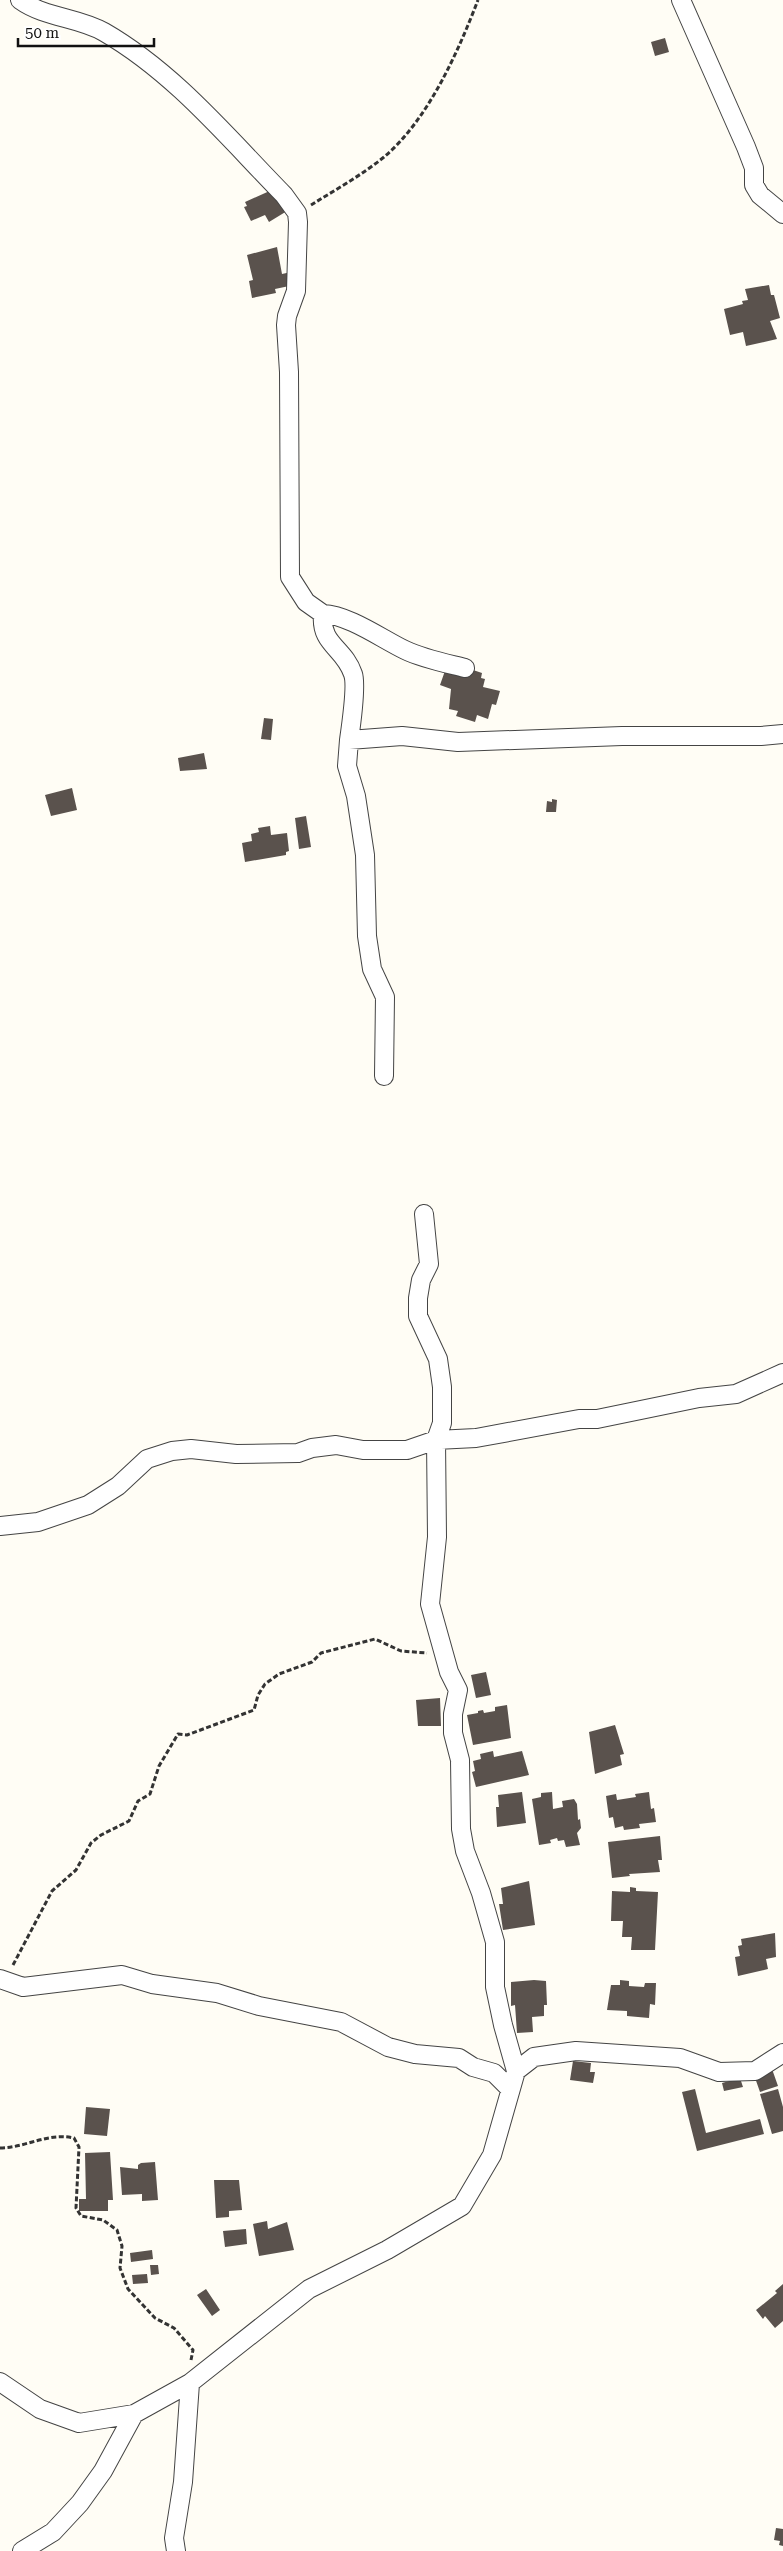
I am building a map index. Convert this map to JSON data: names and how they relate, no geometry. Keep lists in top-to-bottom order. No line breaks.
{"scale_bar":"50 m"}
